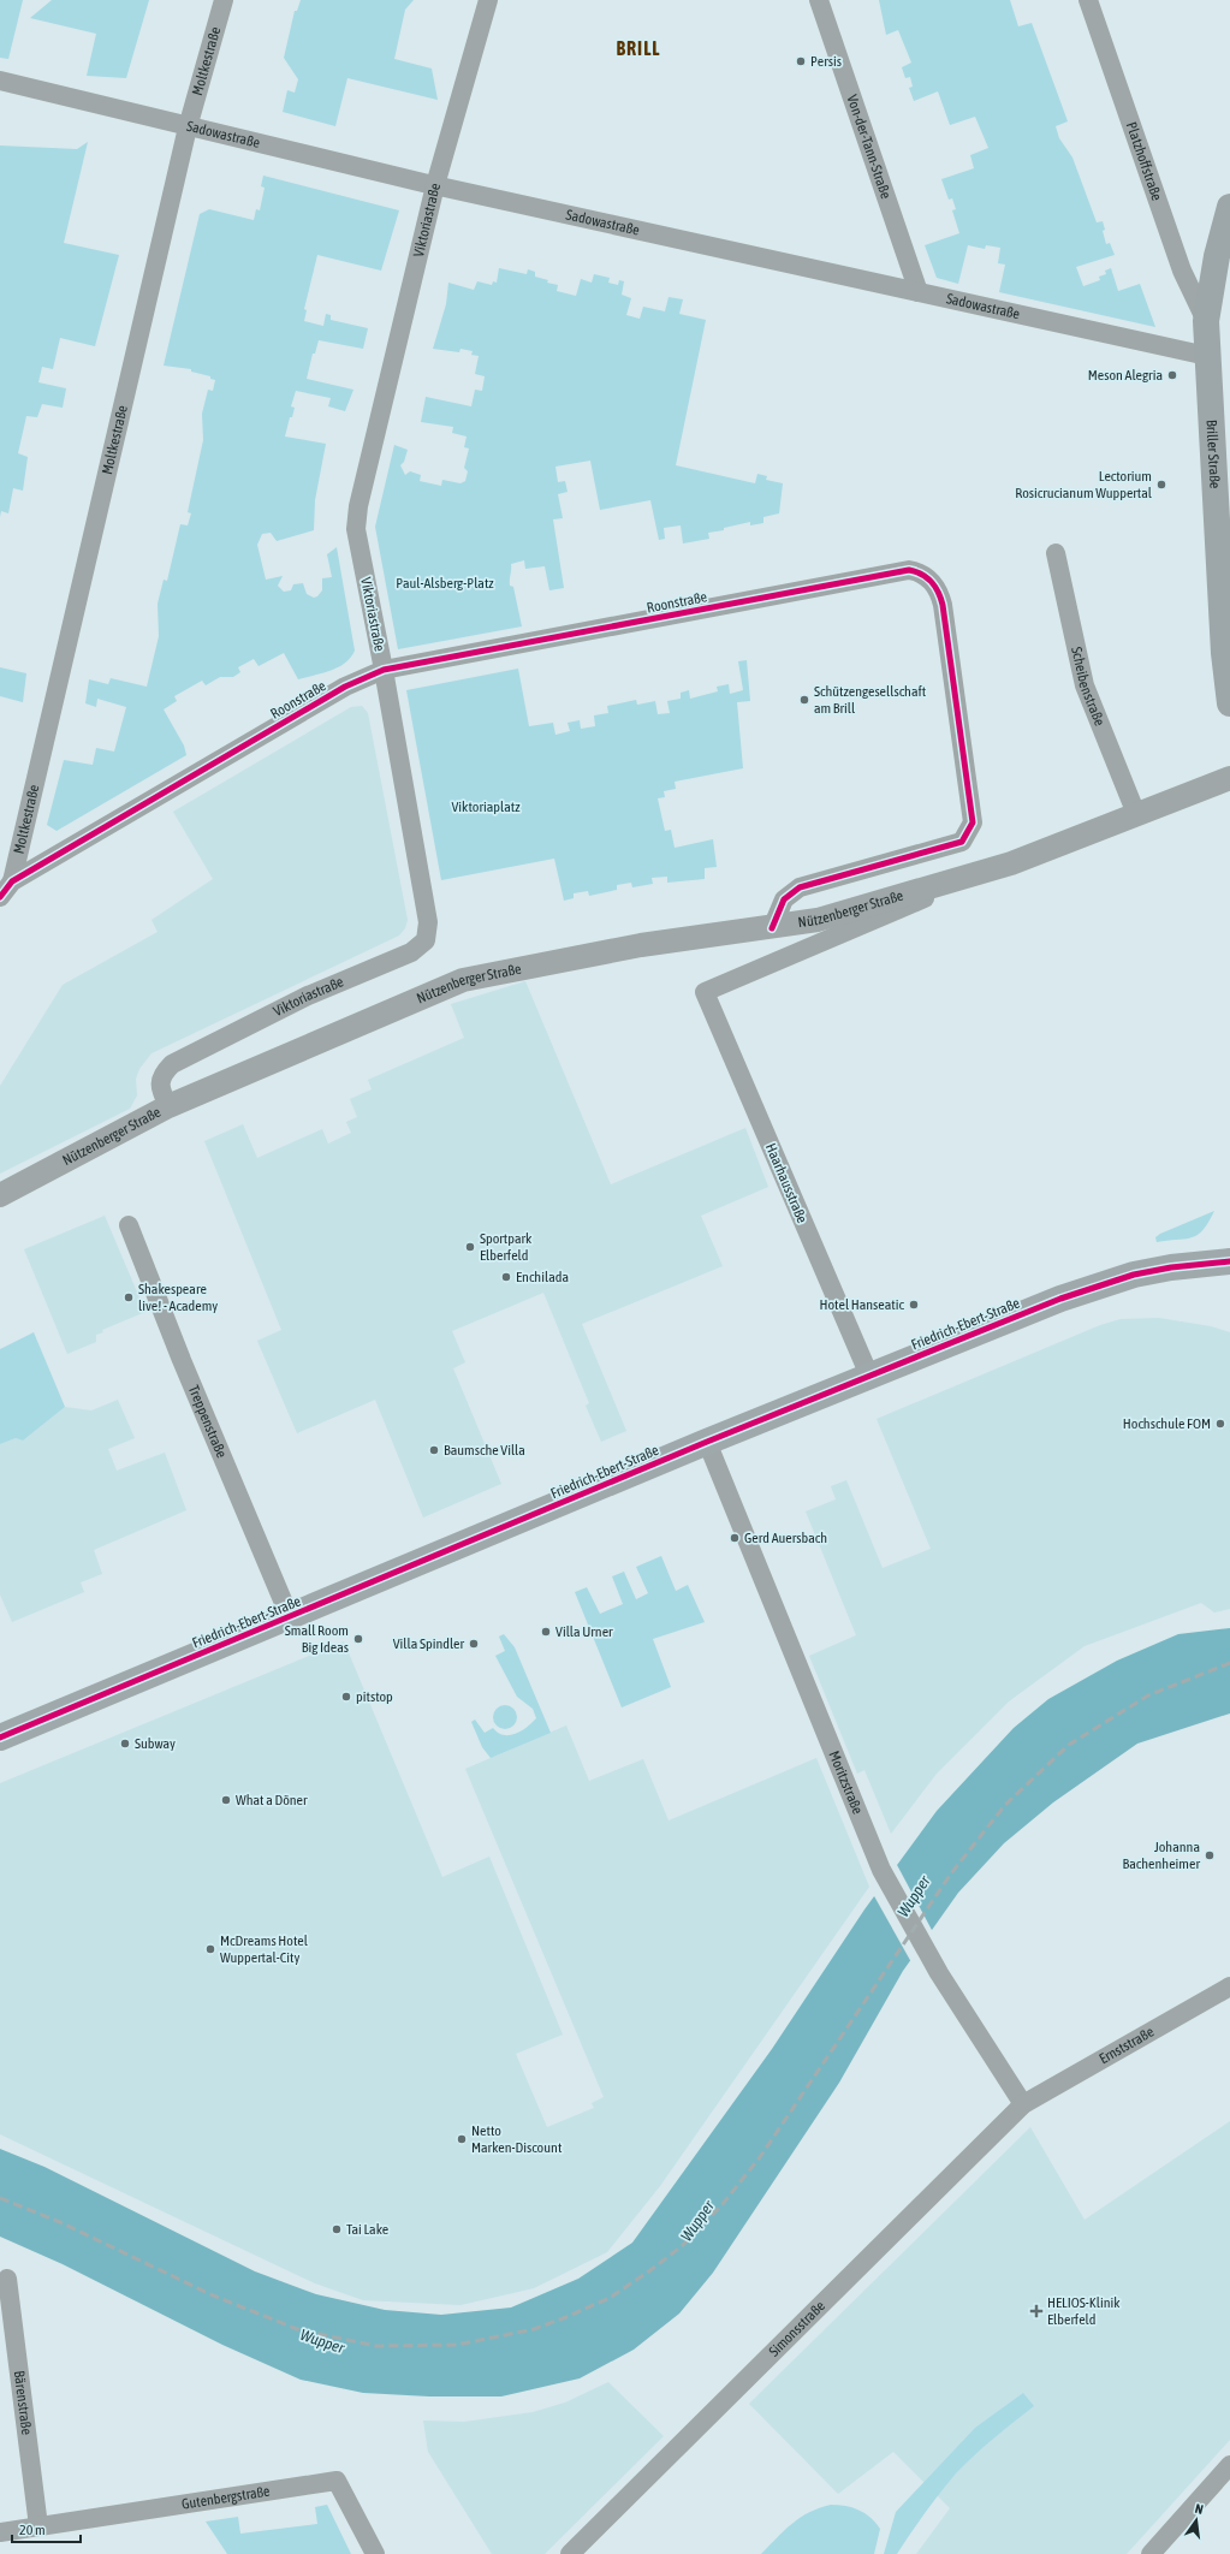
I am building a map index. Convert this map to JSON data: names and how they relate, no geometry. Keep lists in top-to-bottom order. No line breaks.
{"streets":{"main road":["Briller Straße","Friedrich-Ebert-Straße"],"street":["Moltkestraße","Sadowastraße","Von-der-Tann-Straße","Platzhoffstraße","Viktoriastraße","Roonstraße","Scheibenstraße","Nützenberger Straße","Haarhausstraße","Treppenstraße","Moritzstraße","Ernststraße","Simonsstraße","Bärenstraße","Gutenbergstraße"]},"crossings":[["Moltkestraße","Sadowastraße"],["Moltkestraße","Roonstraße"],["Sadowastraße","Von-der-Tann-Straße"],["Sadowastraße","Viktoriastraße"],["Sadowastraße","Briller Straße"],["Platzhoffstraße","Briller Straße"],["Viktoriastraße","Roonstraße"],["Viktoriastraße","Nützenberger Straße"],["Roonstraße","Nützenberger Straße"],["Scheibenstraße","Nützenberger Straße"],["Nützenberger Straße","Haarhausstraße"],["Haarhausstraße","Friedrich-Ebert-Straße"],["Friedrich-Ebert-Straße","Treppenstraße"],["Friedrich-Ebert-Straße","Moritzstraße"],["Moritzstraße","Ernststraße"],["Moritzstraße","Simonsstraße"],["Ernststraße","Simonsstraße"],["Bärenstraße","Gutenbergstraße"]],"districts":["BRILL"],"water":["Wupper"],"parks":["Paul-Alsberg-Platz","Viktoriaplatz"],"places":{"other":["Persis","Meson Alegria","Lectorium Rosicrucianum Wuppertal","Schützengesellschaft am Brill","Sportpark Elberfeld","Enchilada","Shakespeare live! - Academy","Hotel Hanseatic","Hochschule FOM","Baumsche Villa","Gerd Auersbach","Villa Urner","Small Room Big Ideas","Villa Spindler","pitstop","Subway","What a Döner","Johanna Bachenheimer","McDreams Hotel Wuppertal-City","Netto Marken-Discount","Tai Lake"],"health":["HELIOS-Klinik Elberfeld"]},"scale_bar":"20 m","north":"top"}
